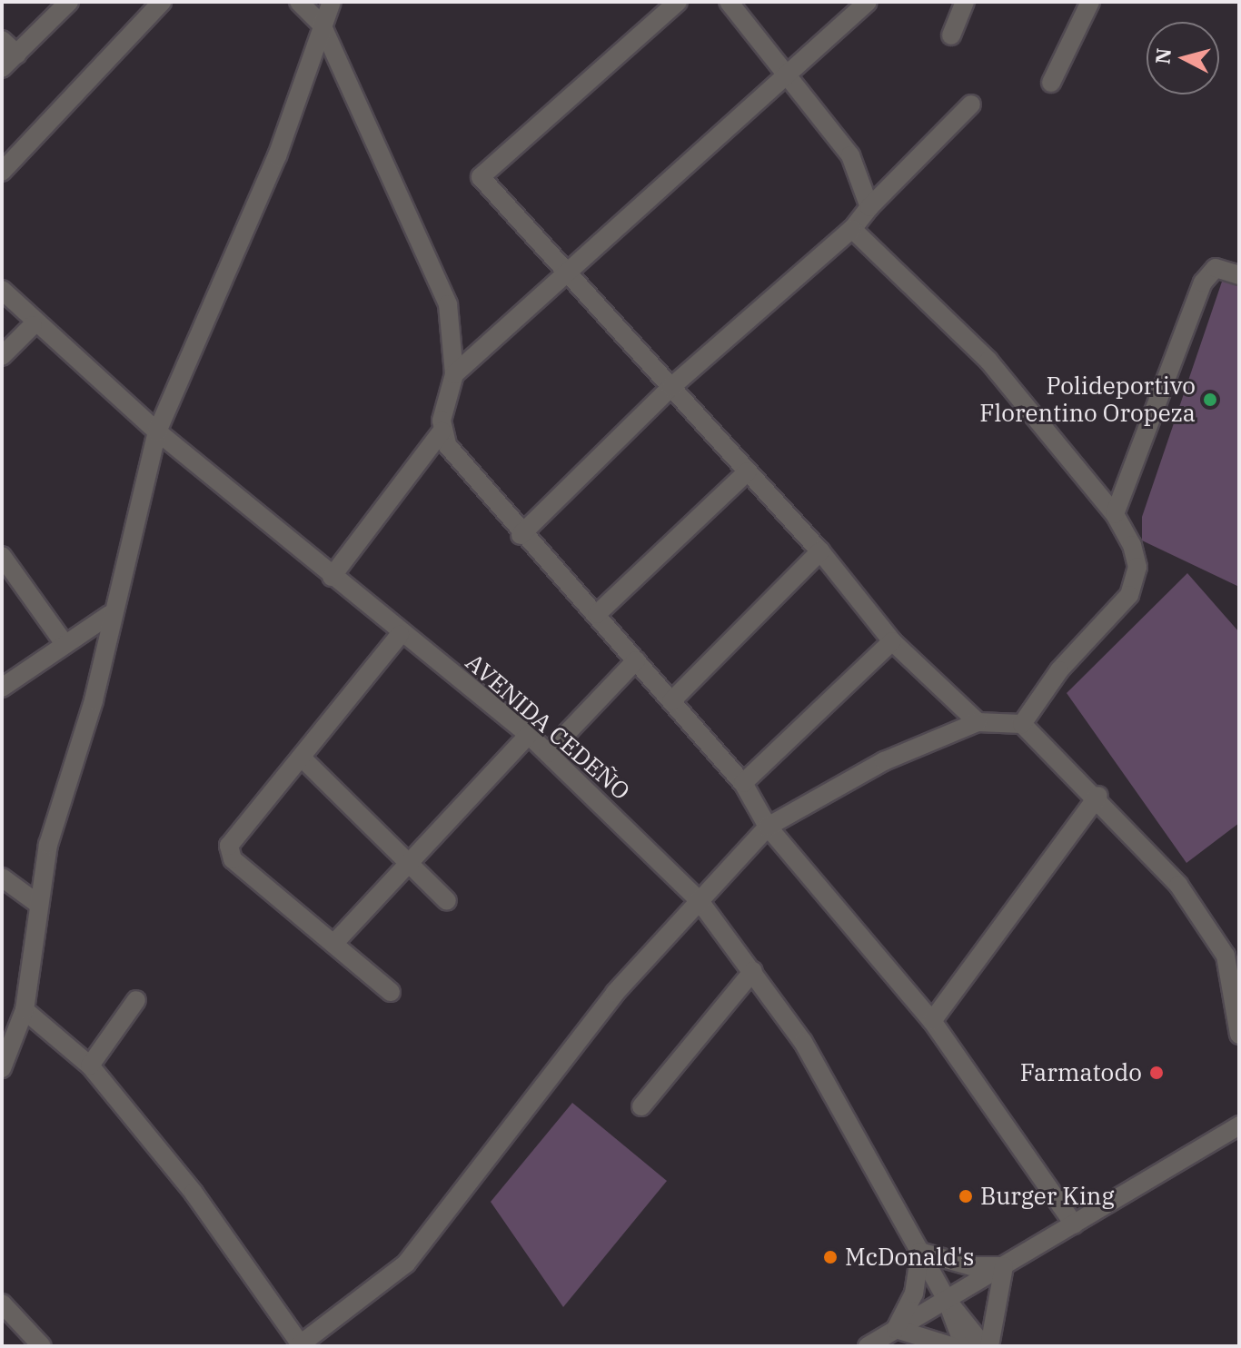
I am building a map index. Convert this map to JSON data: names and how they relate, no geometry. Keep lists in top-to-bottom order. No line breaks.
{"streets":{"street":["AVENIDA CEDEÑO"]},"places":["Polideportivo Florentino Oropeza","Farmatodo","Burger King","McDonald's"],"north":"left"}
